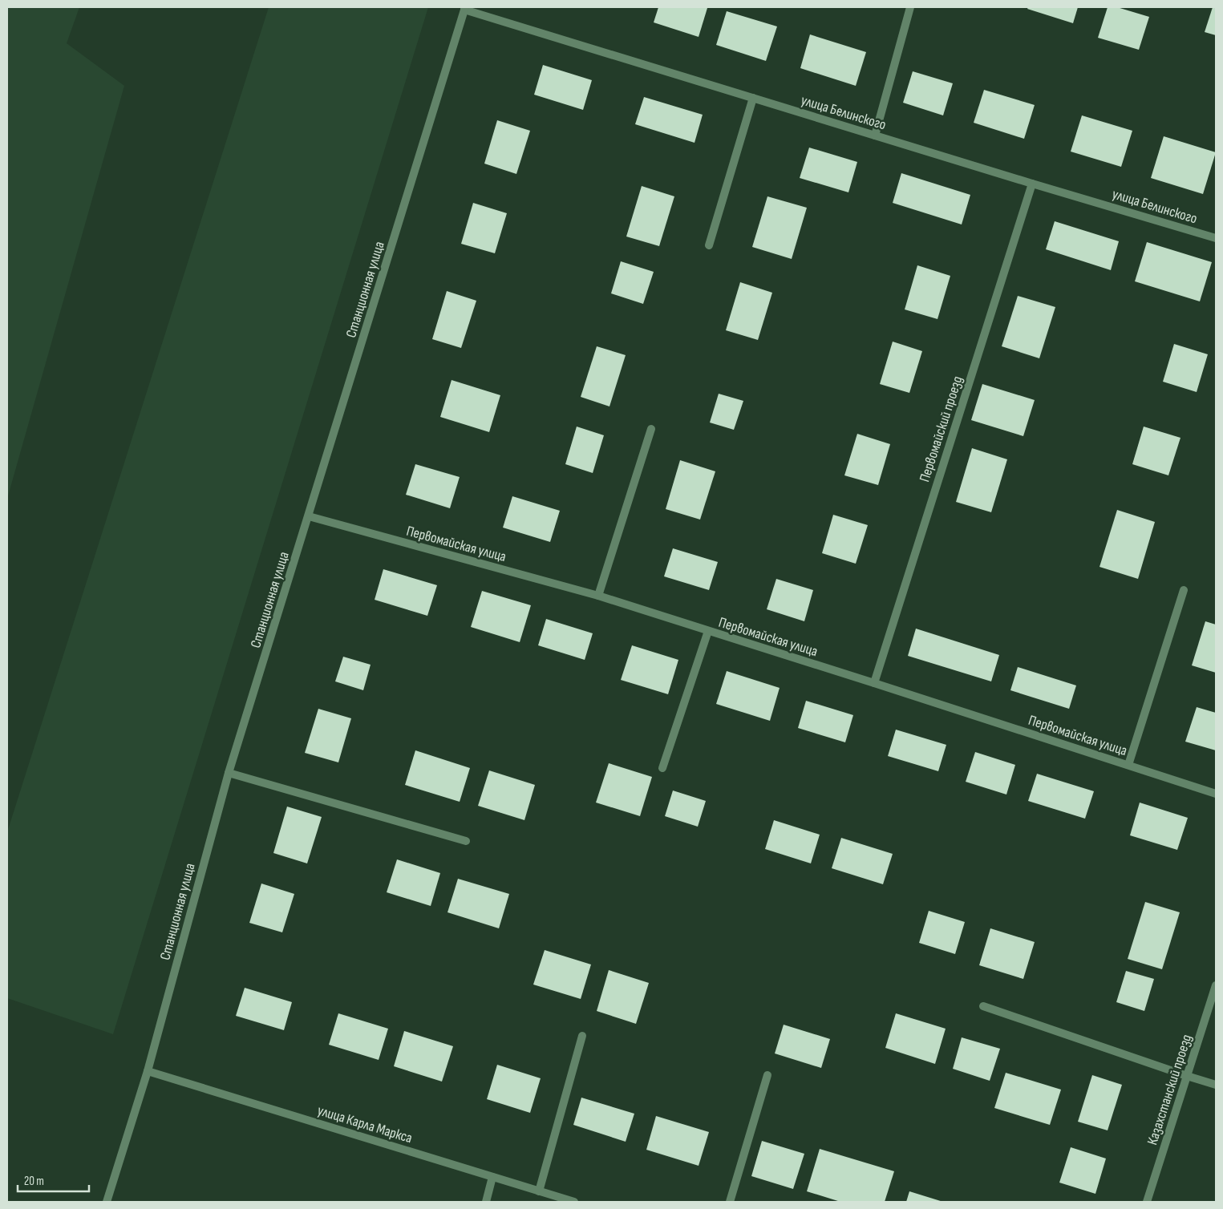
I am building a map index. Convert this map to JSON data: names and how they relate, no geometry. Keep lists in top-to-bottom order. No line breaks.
{"streets":{"street":["улица Белинского","Станционная улица","Первомайский проезд","Первомайская улица","Казахстанский проезд","улица Карла Маркса"]},"crossings":[["улица Белинского","Станционная улица"],["улица Белинского","Первомайский проезд"],["Станционная улица","Первомайская улица"],["Станционная улица","улица Карла Маркса"],["Первомайский проезд","Первомайская улица"]],"scale_bar":"20 m"}
